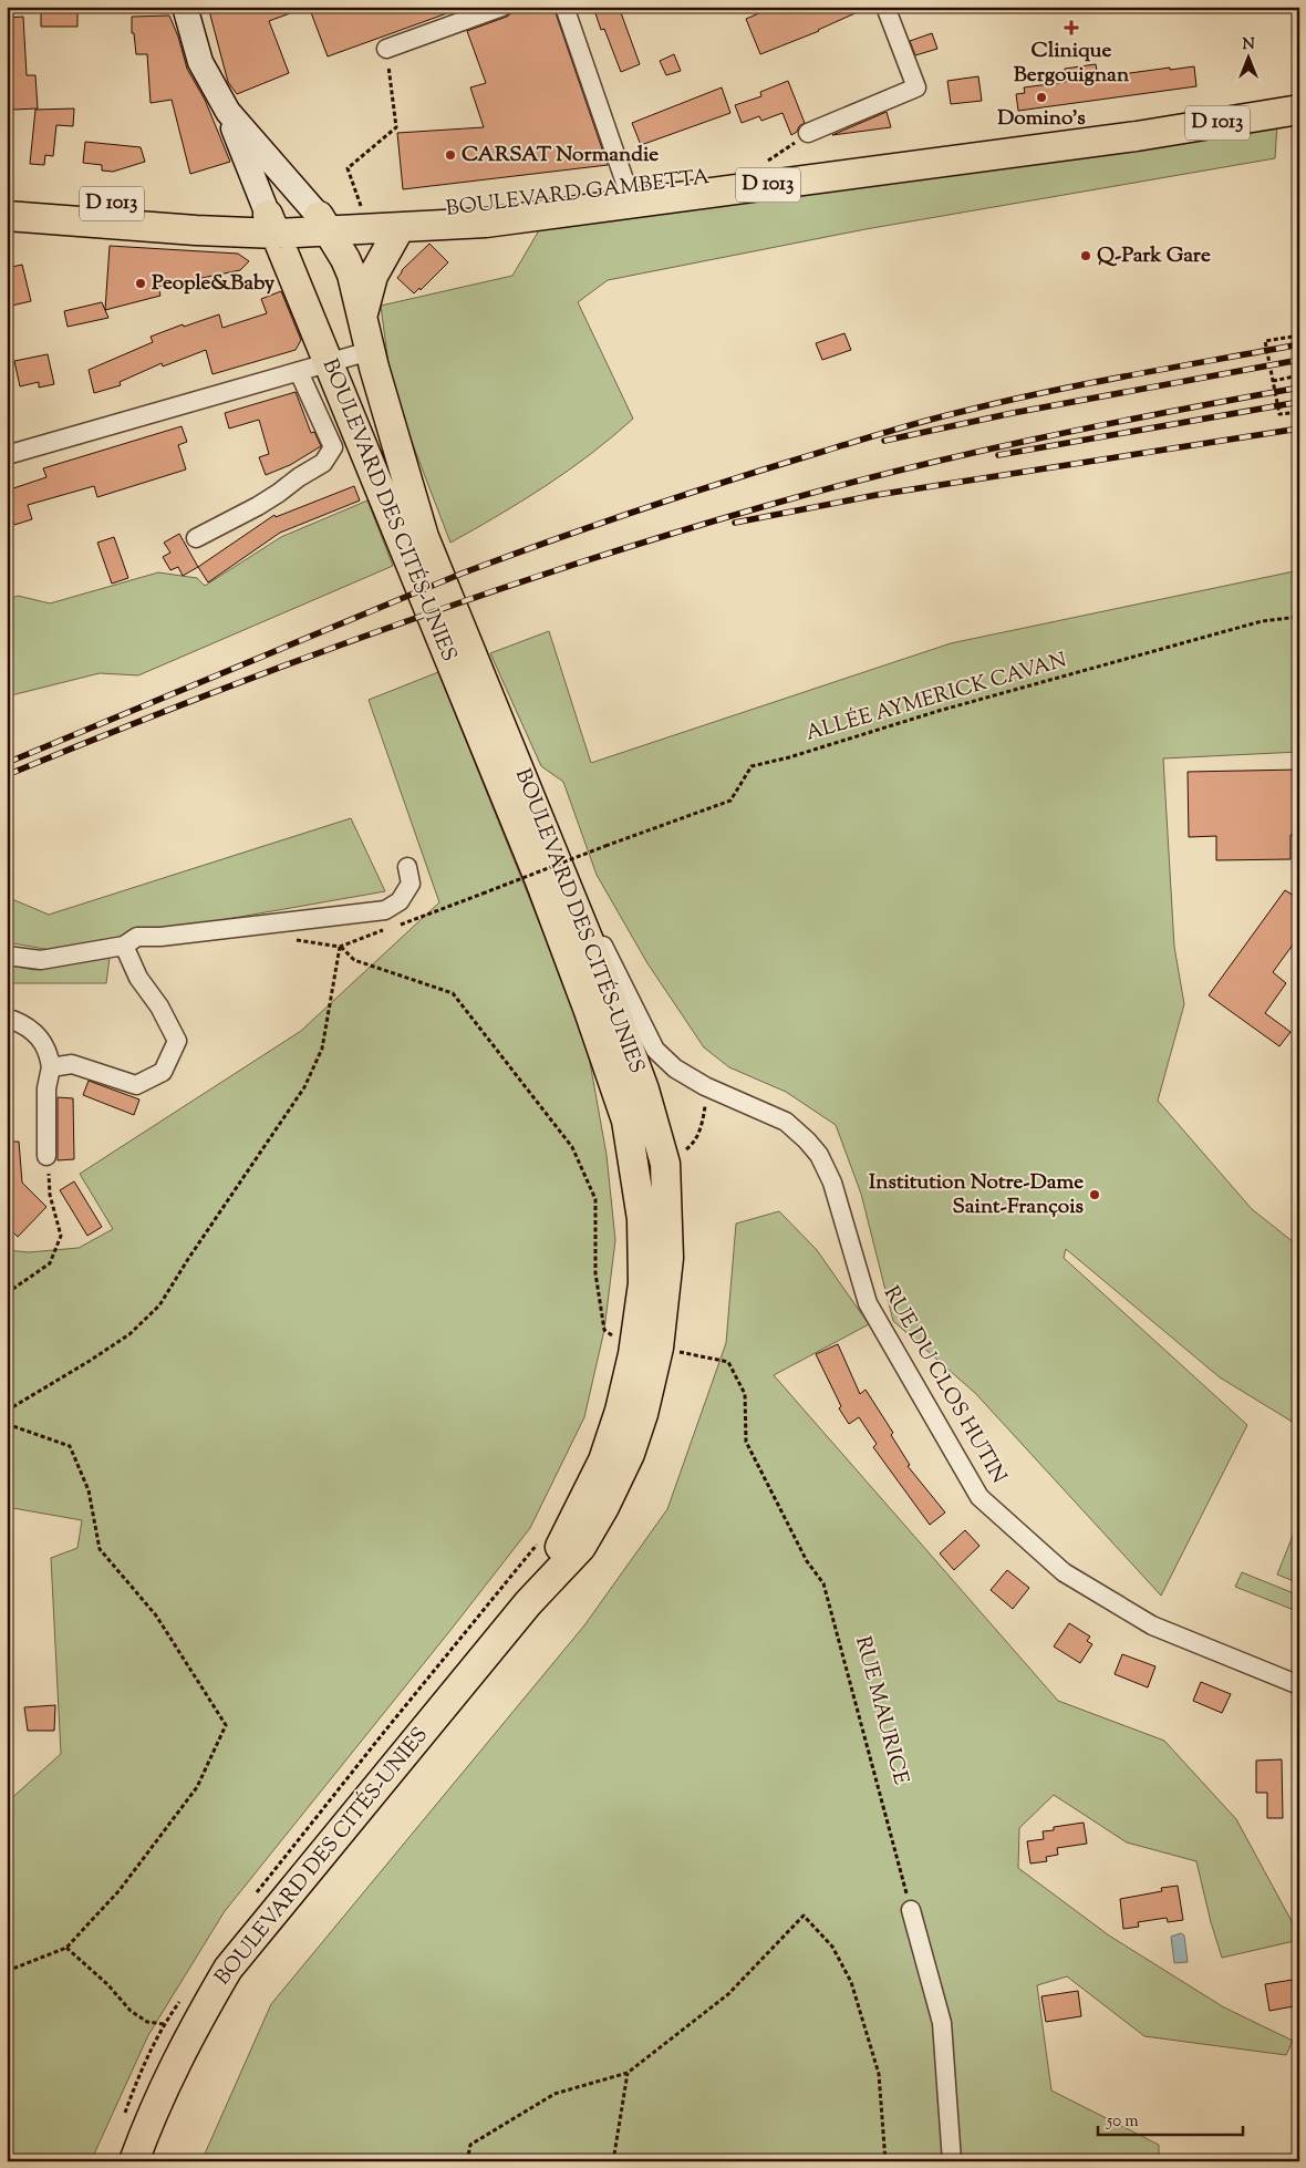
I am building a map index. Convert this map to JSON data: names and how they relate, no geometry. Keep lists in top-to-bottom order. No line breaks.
{"streets":{"main road":["D 1013","BOULEVARD GAMBETTA","BOULEVARD DES CITÉS-UNIES"],"street":["RUE DU CLOS HUTIN"],"path":["ALLÉE AYMERICK CAVAN","RUE MAURICE"]},"crossings":[["D 1013","BOULEVARD GAMBETTA"],["D 1013","BOULEVARD DES CITÉS-UNIES"],["BOULEVARD GAMBETTA","BOULEVARD DES CITÉS-UNIES"],["BOULEVARD DES CITÉS-UNIES","RUE DU CLOS HUTIN"],["BOULEVARD DES CITÉS-UNIES","RUE MAURICE"]],"places":{"health":["Clinique Bergouignan"],"other":["Domino's","CARSAT Normandie","Q-Park Gare","People&Baby","Institution Notre‐Dame Saint‐François"]},"scale_bar":"50 m","north":"top"}
